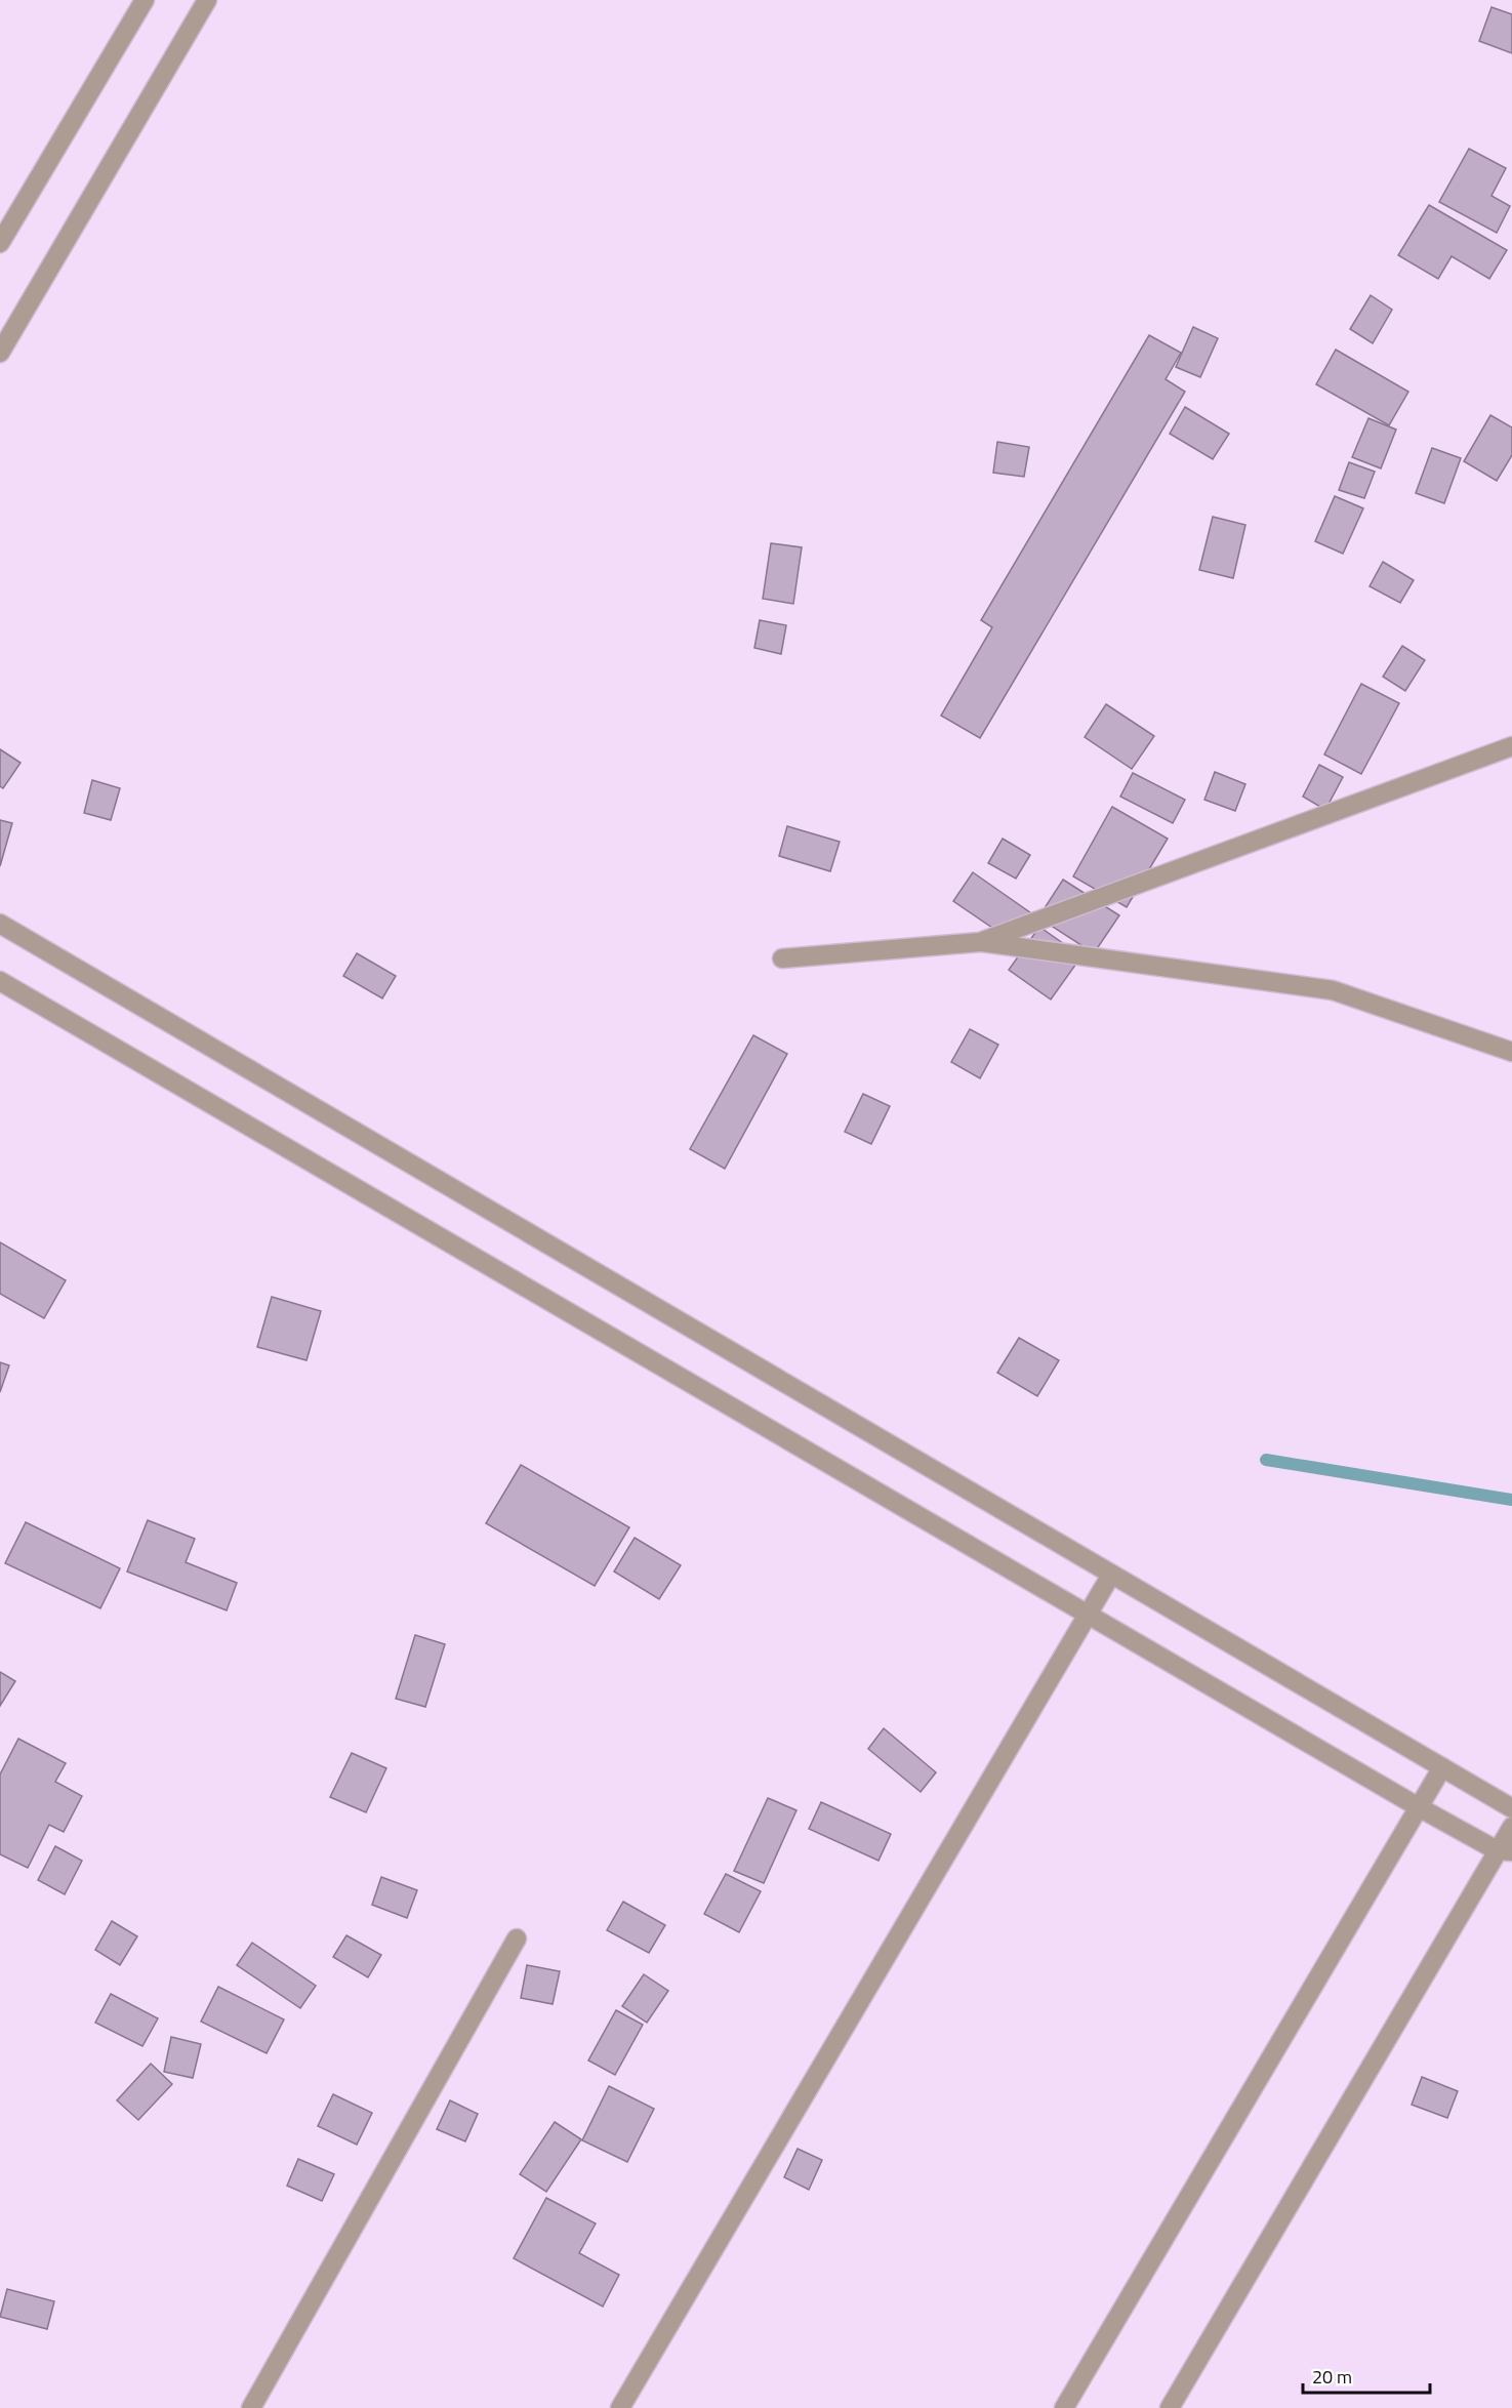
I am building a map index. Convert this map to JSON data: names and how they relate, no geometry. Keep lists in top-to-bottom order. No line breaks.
{"scale_bar":"20 m"}
